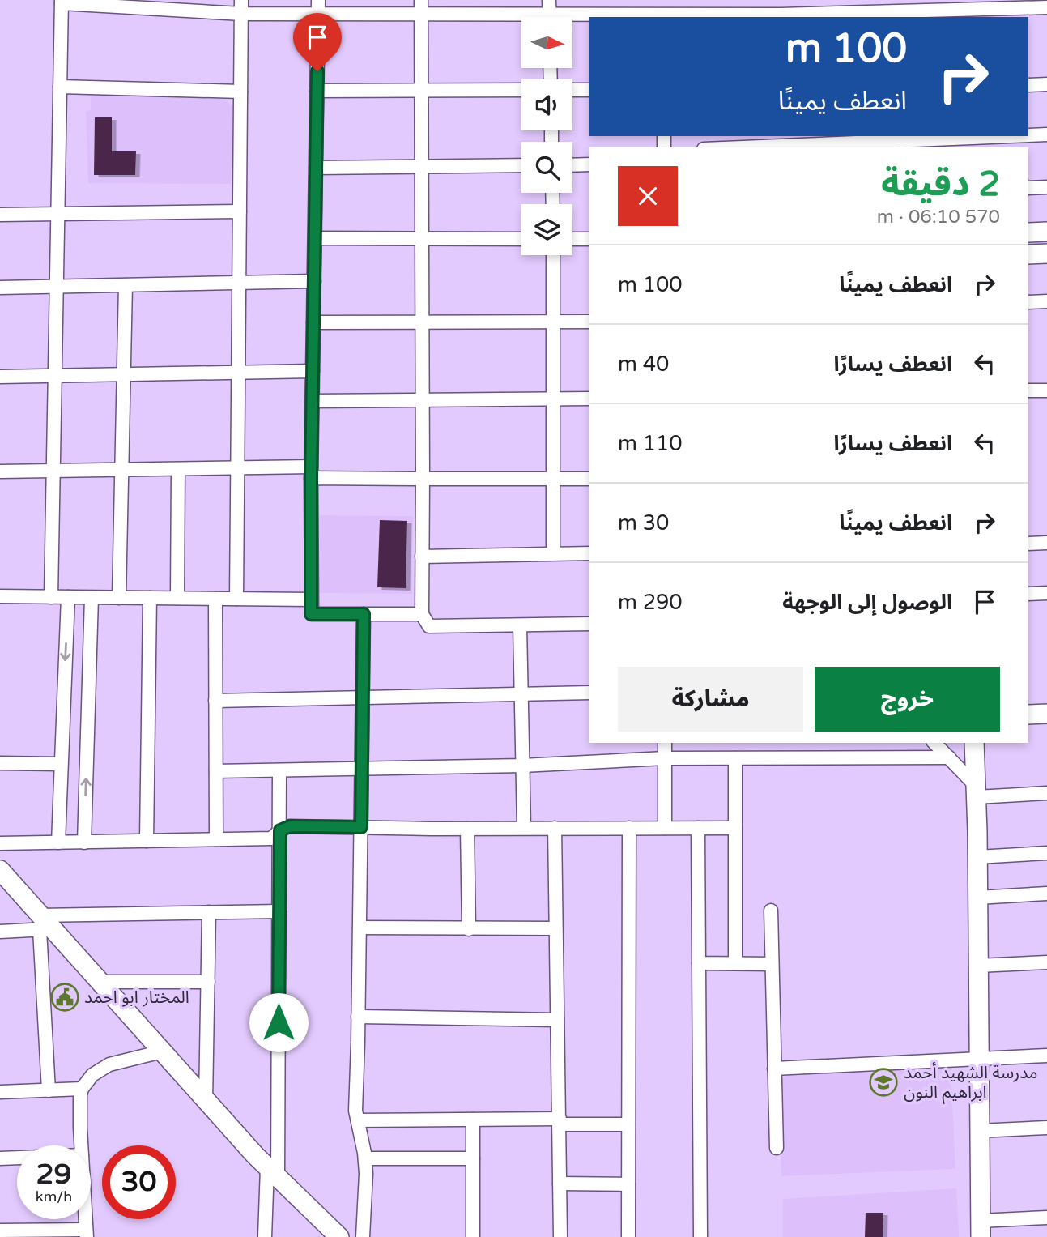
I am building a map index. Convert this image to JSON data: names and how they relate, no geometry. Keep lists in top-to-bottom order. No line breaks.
{"places":{"public building":["المختار ابو احمد"],"school or university":["مدرسة الشهيد أحمد ابراهيم النون"]},"north":"right","page":{"turn":["100 m","انعطف يمينًا"],"heading":["2 دقيقة","570 m · 06:10"],"list":[{"name":"انعطف يمينًا","value":"100 m"},{"name":"انعطف يسارًا","value":"40 m"},{"name":"انعطف يسارًا","value":"110 m"},{"name":"انعطف يمينًا","value":"30 m"},{"name":"الوصول إلى الوجهة","value":"290 m"}],"buttons":["خروج","مشاركة"],"speed":"29 km/h","limit":"30"}}
